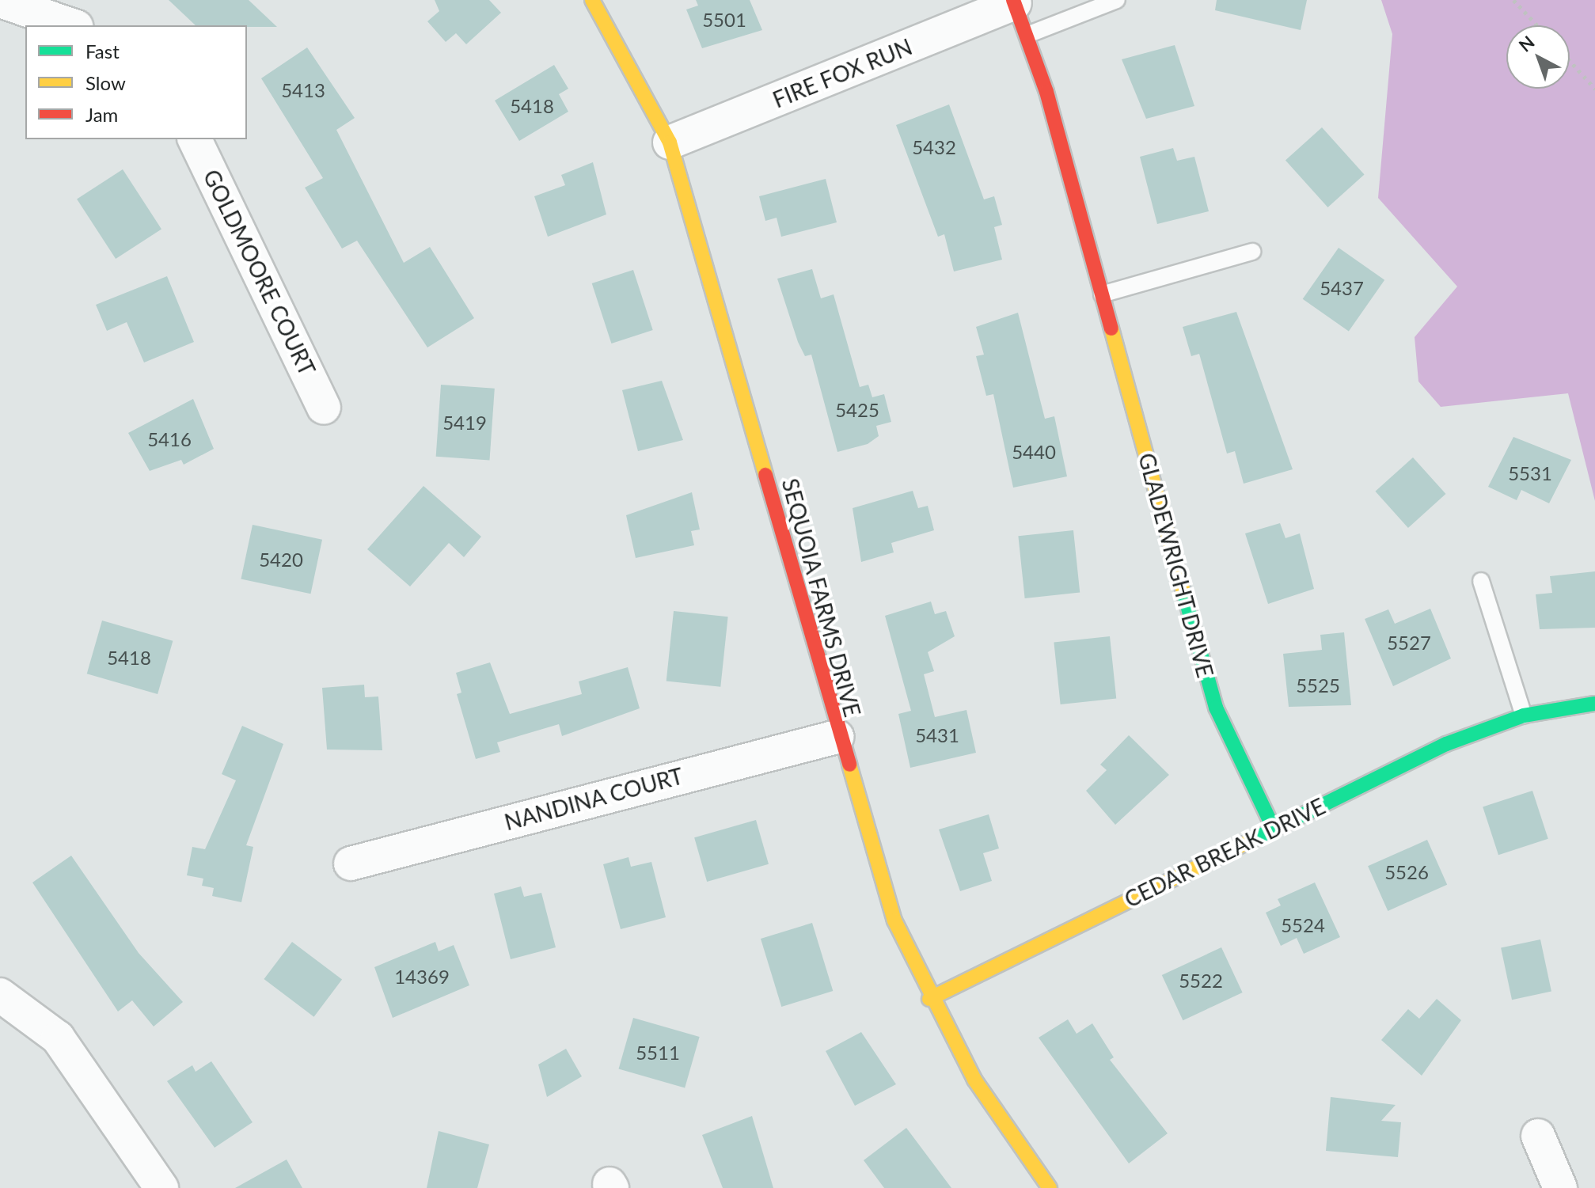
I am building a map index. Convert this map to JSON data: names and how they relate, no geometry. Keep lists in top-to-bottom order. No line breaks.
{"streets":{"street":["FIRE FOX RUN","GOLDMOORE COURT","GLADEWRIGHT DRIVE","SEQUOIA FARMS DRIVE","NANDINA COURT","CEDAR BREAK DRIVE"]},"crossings":[["FIRE FOX RUN","GLADEWRIGHT DRIVE"],["FIRE FOX RUN","SEQUOIA FARMS DRIVE"],["GLADEWRIGHT DRIVE","CEDAR BREAK DRIVE"],["SEQUOIA FARMS DRIVE","NANDINA COURT"],["SEQUOIA FARMS DRIVE","CEDAR BREAK DRIVE"]],"house_numbers":["5501","5413","5418","5432","5437","5425","5419","5416","5440","5531","5420","5527","5418","5525","5431","5526","5524","14369","5522","5511"],"legend":["Fast","Slow","Jam"],"north":"top left"}
